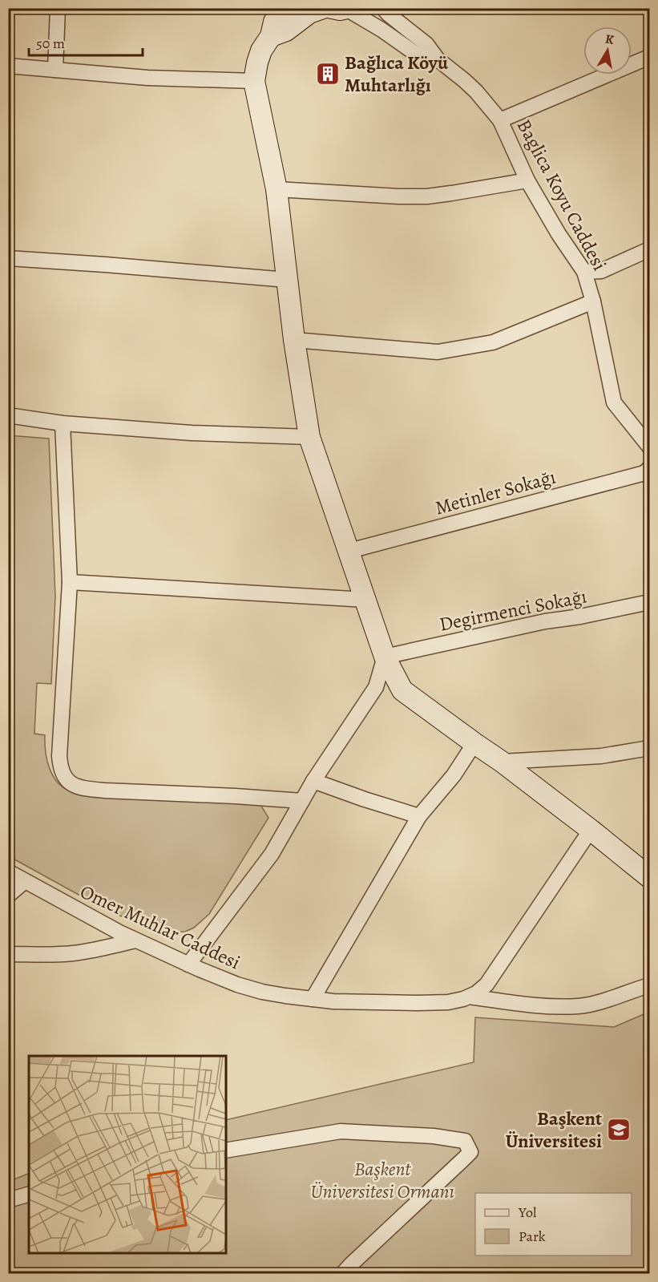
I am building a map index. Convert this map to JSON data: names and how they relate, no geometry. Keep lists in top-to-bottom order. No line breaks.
{"streets":{"street":["Baglica Koyu Caddesi","Metinler Sokağı","Degirmenci Sokağı","Omer Muhlar Caddesi"]},"parks":["Başkent Üniversitesi Ormanı"],"places":{"building":["Bağlıca Köyü Muhtarlığı"],"school or university":["Başkent Üniversitesi"]},"legend":["Yol","Park"],"scale_bar":"50 m","north":"top"}
